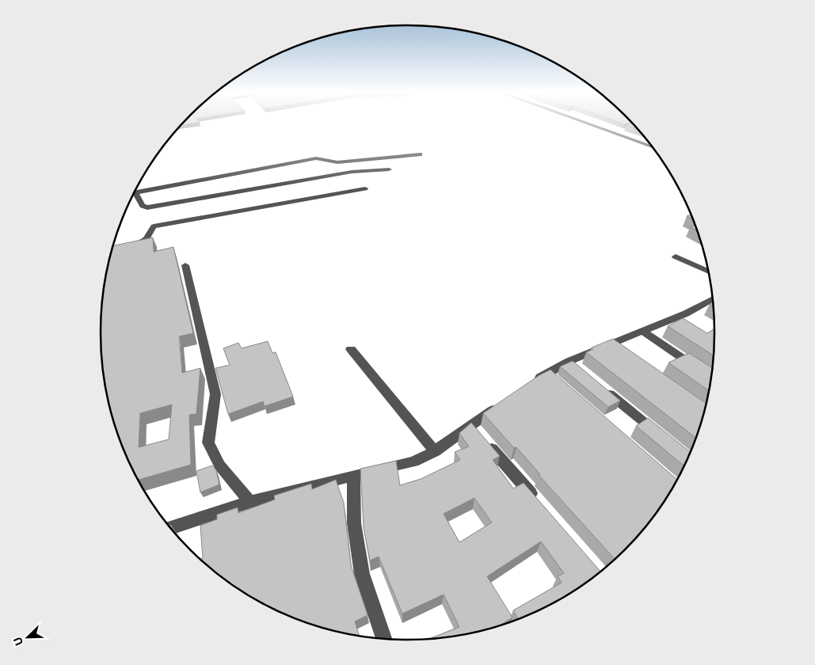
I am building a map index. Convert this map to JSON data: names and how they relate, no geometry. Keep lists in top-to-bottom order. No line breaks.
{"north":"bottom left"}
